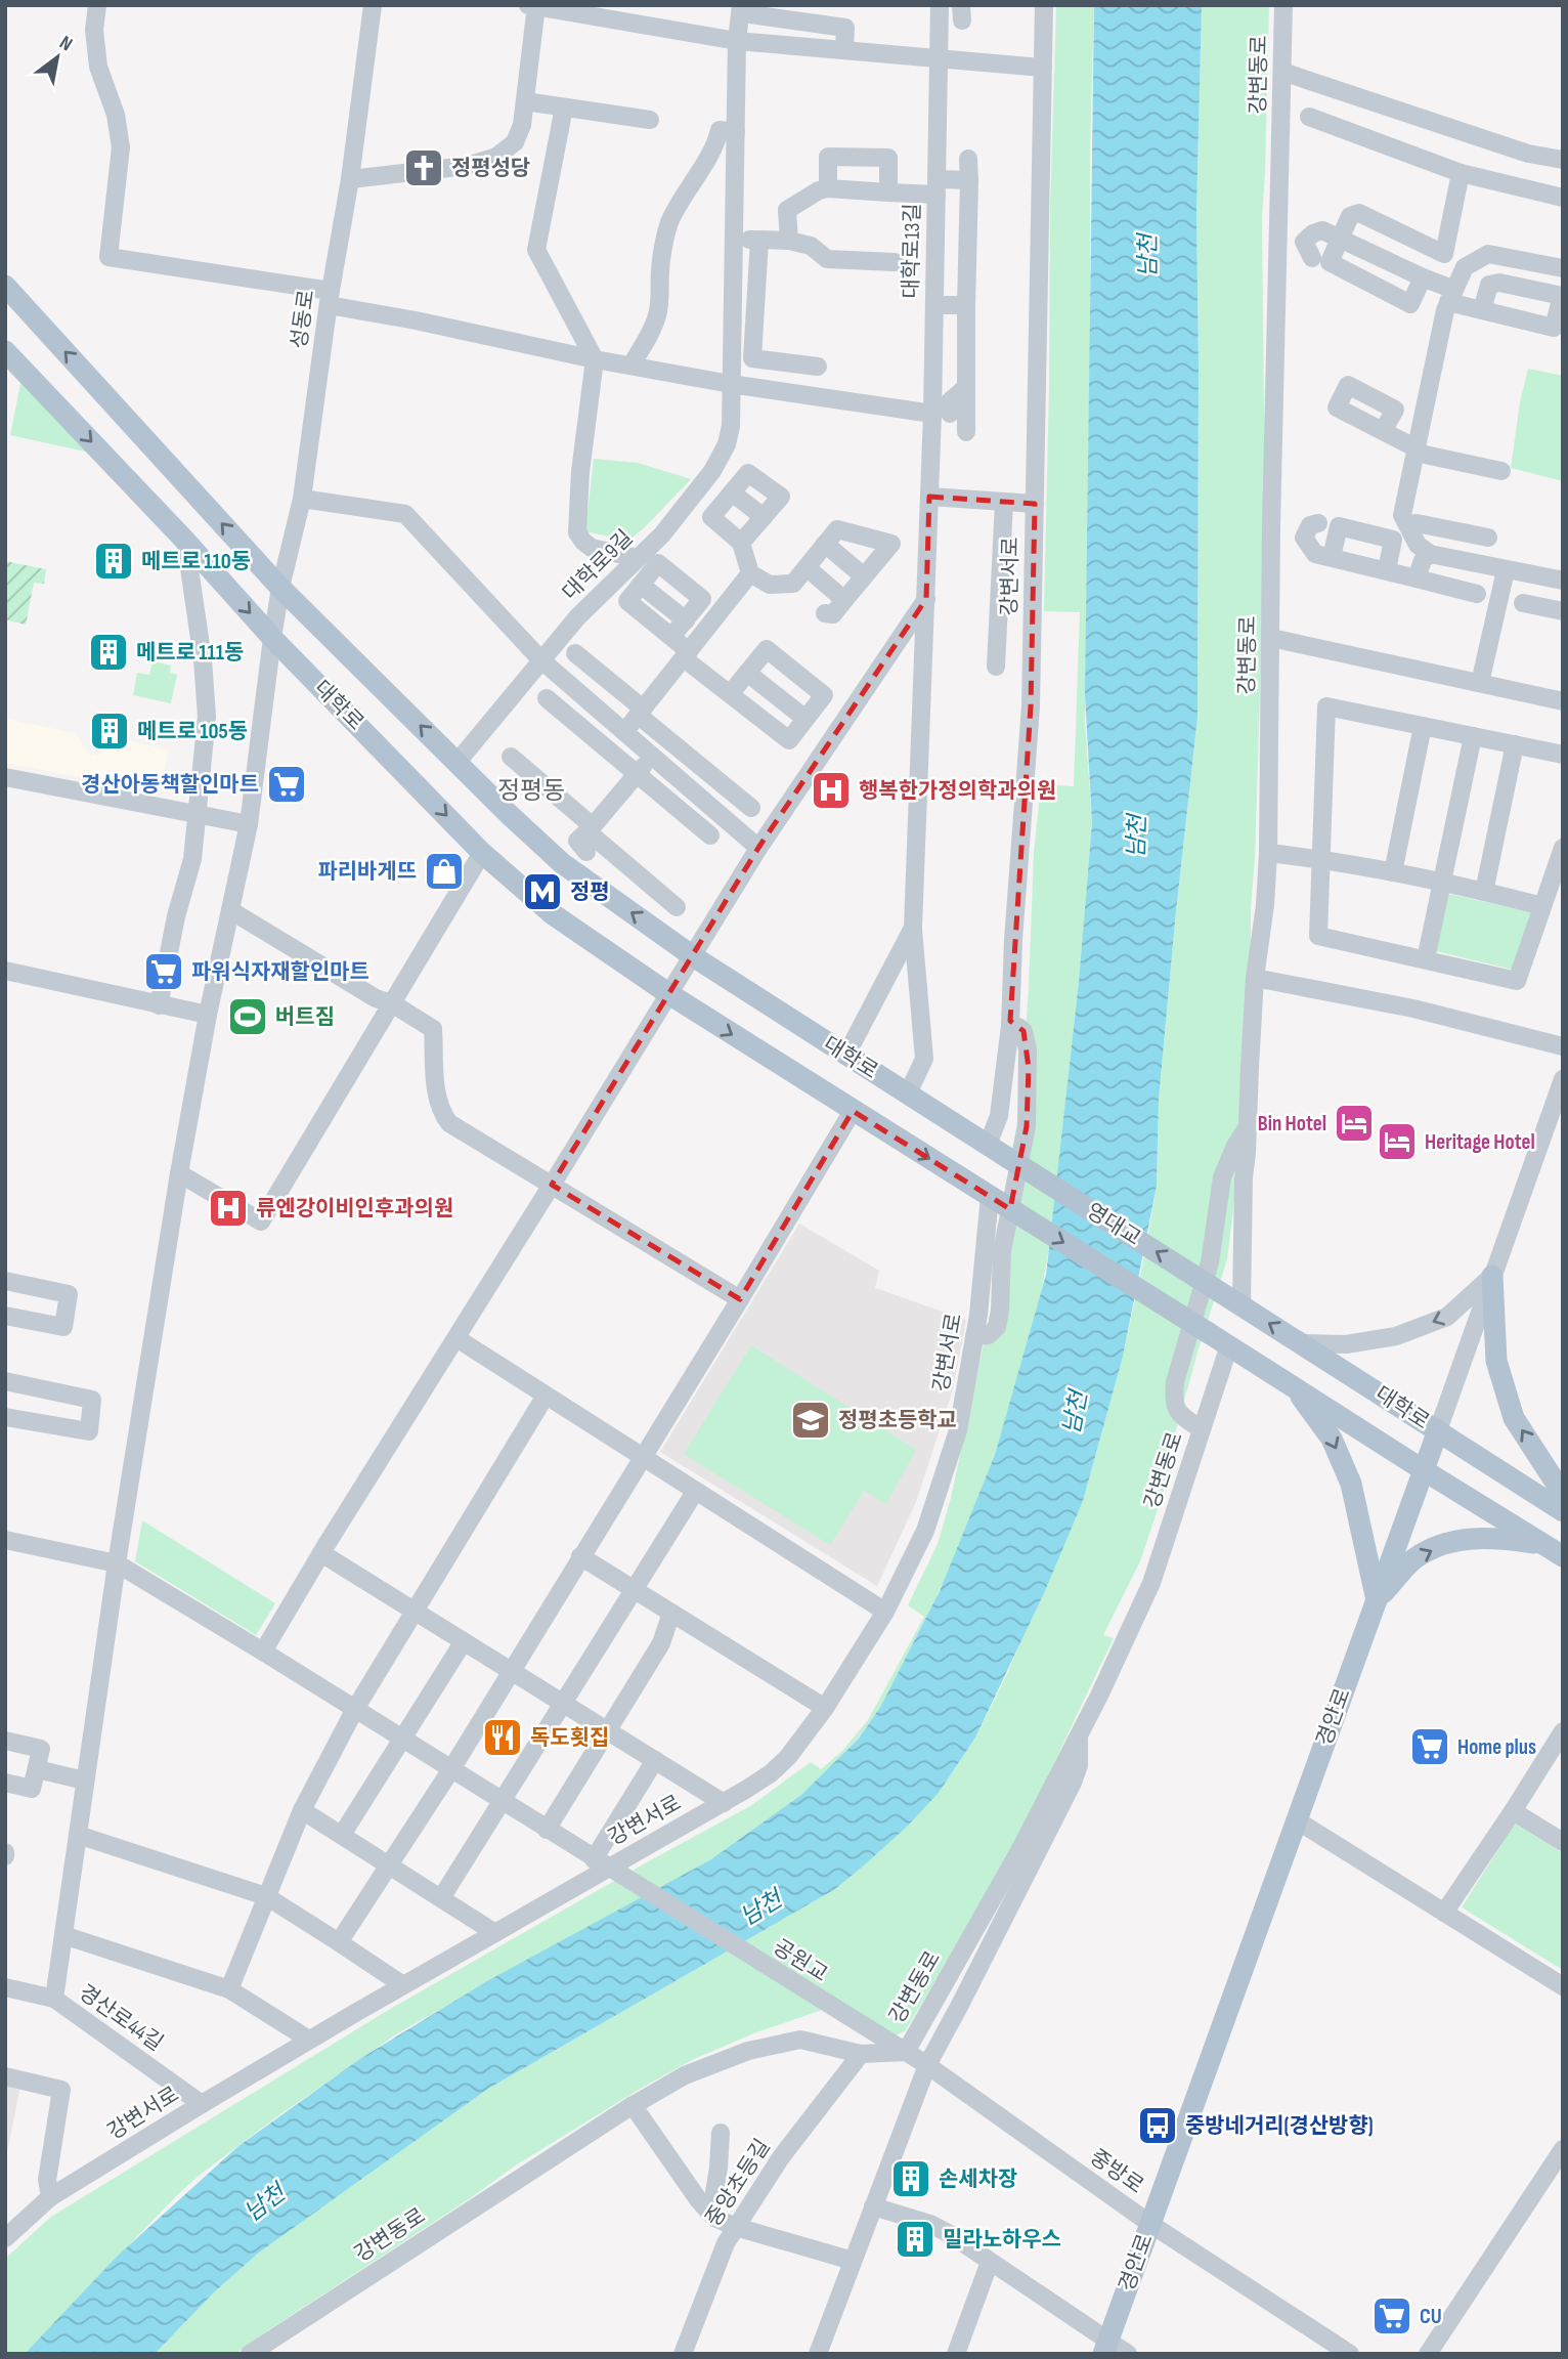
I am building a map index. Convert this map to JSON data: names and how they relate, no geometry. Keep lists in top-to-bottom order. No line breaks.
{"streets":{"main road":["대학로","영대교","경안로"],"street":["강변동로","대학로13길","성동로","대학로9길","강변서로","공원교","경산로44길","중방로","중앙초등길"]},"crossings":[["강변동로","대학로"],["강변동로","영대교"],["강변동로","중방로"],["강변동로","중앙초등길"],["성동로","대학로"],["성동로","공원교"],["성동로","경산로44길"],["대학로9길","대학로"],["강변서로","대학로"],["강변서로","영대교"],["강변서로","공원교"],["강변서로","경산로44길"],["대학로","영대교"],["대학로","경안로"],["영대교","경안로"],["경안로","중방로"],["공원교","중방로"]],"districts":["정평동"],"water":["남천"],"places":{"church":["정평성당"],"building":["메트로 110동","메트로 111동","메트로 105동","손세차장","밀라노하우스"],"supermarket":["경산아동책할인마트","파워식자재할인마트","Home plus","CU"],"hospital":["행복한가정의학과의원","류엔강이비인후과의원"],"shop":["파리바게뜨"],"metro station":["정평"],"sports":["버트짐"],"hotel":["Bin Hotel","Heritage Hotel"],"school or university":["정평초등학교"],"restaurant":["독도횟집"],"bus stop":["중방네거리(경산방향)"]},"north":"top right"}
